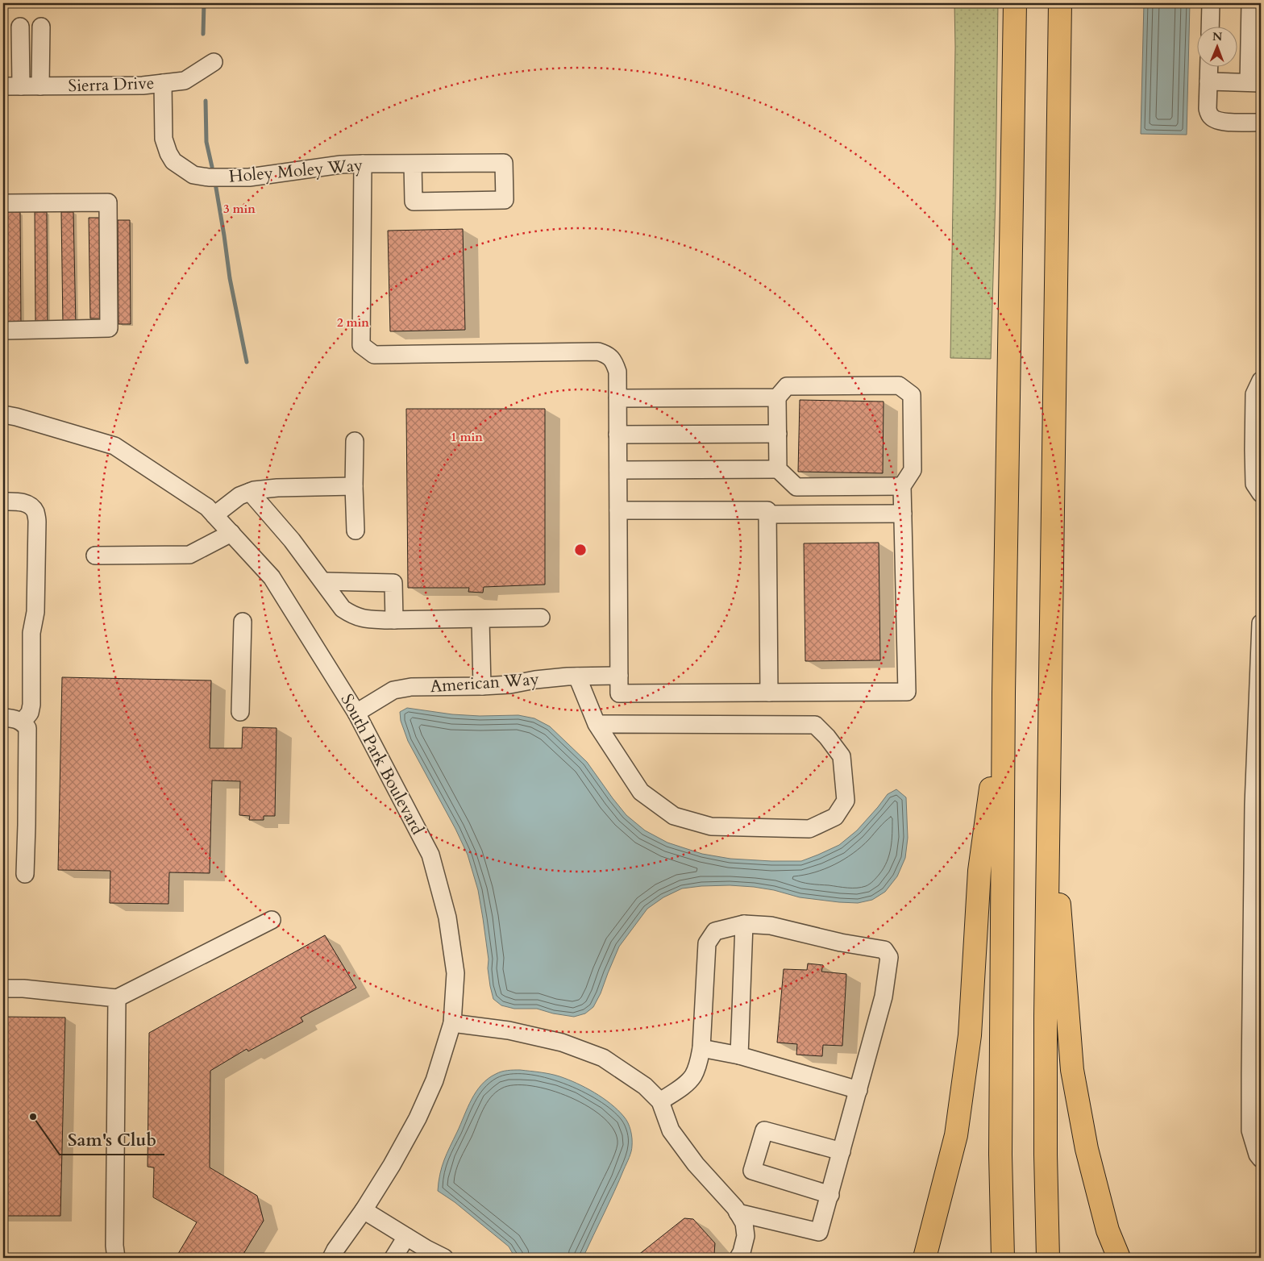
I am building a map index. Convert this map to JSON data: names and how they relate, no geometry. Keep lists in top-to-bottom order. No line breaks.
{"streets":{"street":["Sierra Drive","Holey Moley Way","American Way","South Park Boulevard"]},"crossings":[["Sierra Drive","Holey Moley Way"],["American Way","South Park Boulevard"]],"places":["Sam's Club"],"north":"top","rings":["3 min","2 min","1 min"]}
